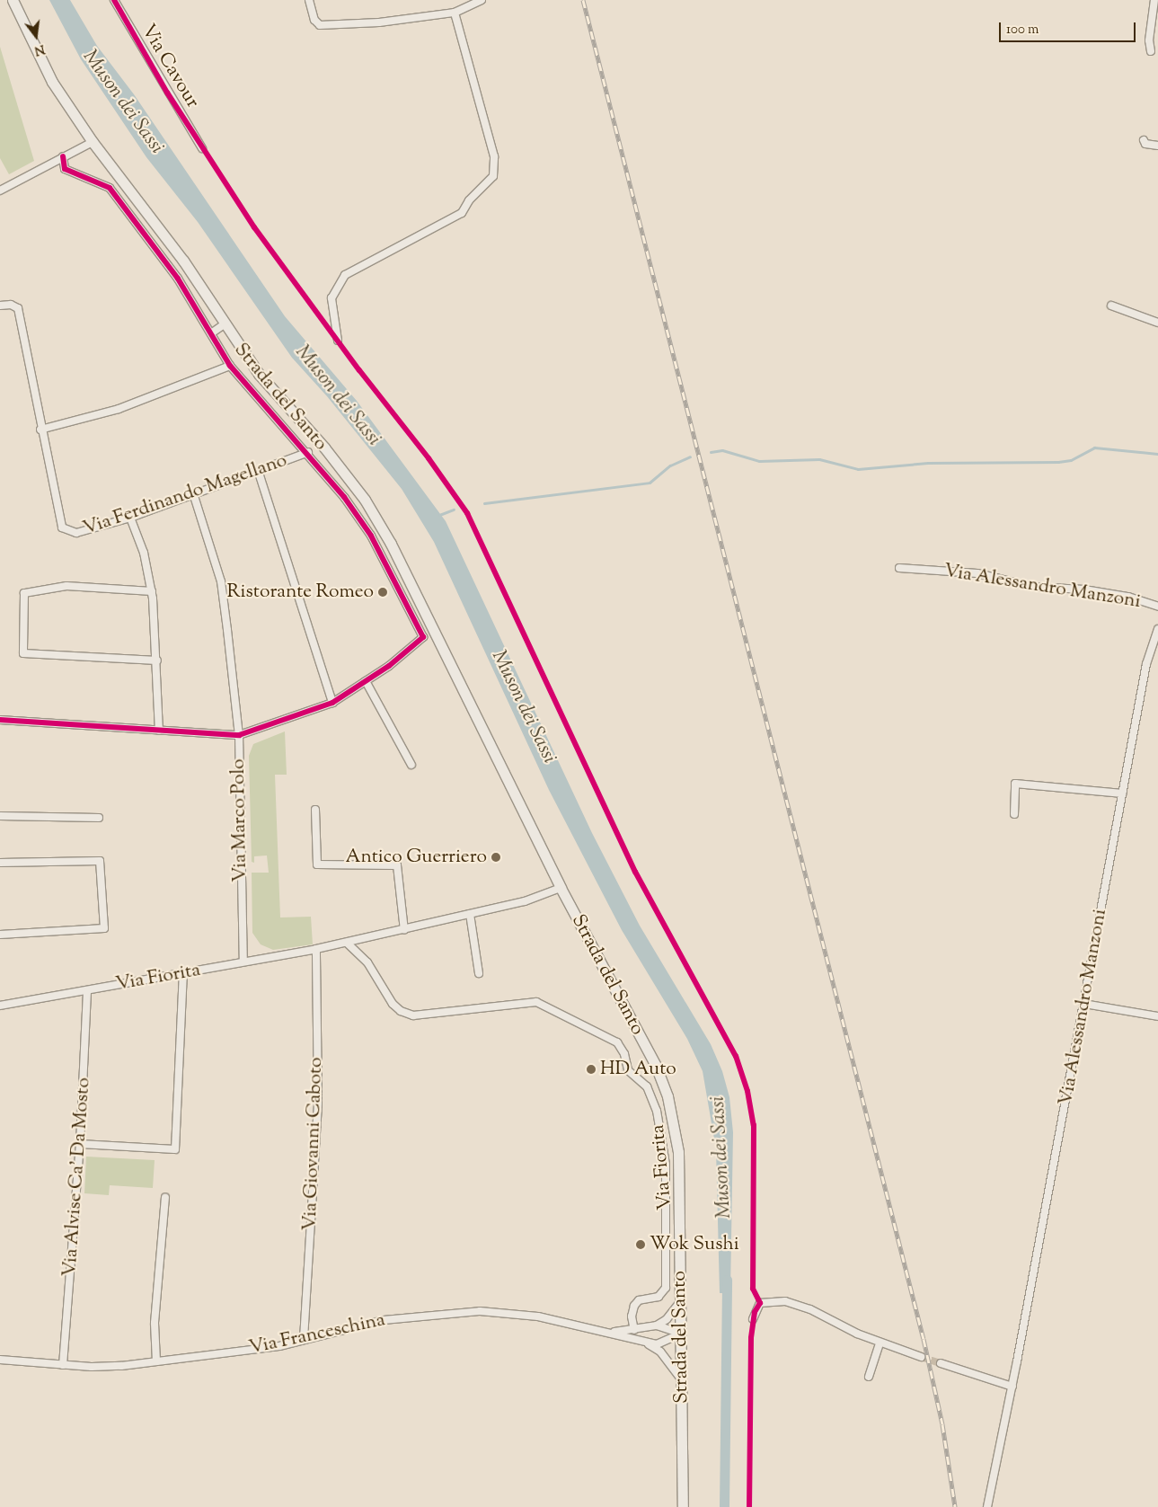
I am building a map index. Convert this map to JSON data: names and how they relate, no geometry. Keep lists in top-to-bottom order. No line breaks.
{"streets":{"main road":["Strada del Santo"],"street":["Via Cavour","Via Ferdinando Magellano","Via Alessandro Manzoni","Via Marco Polo","Via Fiorita","Via Giovanni Caboto","Via Alvise Ca' Da Mosto","Via Franceschina"]},"crossings":[["Strada del Santo","Via Ferdinando Magellano"],["Strada del Santo","Via Fiorita"],["Strada del Santo","Via Franceschina"],["Via Ferdinando Magellano","Via Marco Polo"],["Via Marco Polo","Via Fiorita"],["Via Fiorita","Via Giovanni Caboto"],["Via Fiorita","Via Alvise Ca' Da Mosto"],["Via Fiorita","Via Franceschina"],["Via Giovanni Caboto","Via Franceschina"],["Via Alvise Ca' Da Mosto","Via Franceschina"]],"water":["Muson dei Sassi"],"places":["Ristorante Romeo","Antico Guerriero","HD Auto","Wok Sushi"],"scale_bar":"100 m","north":"bottom"}
